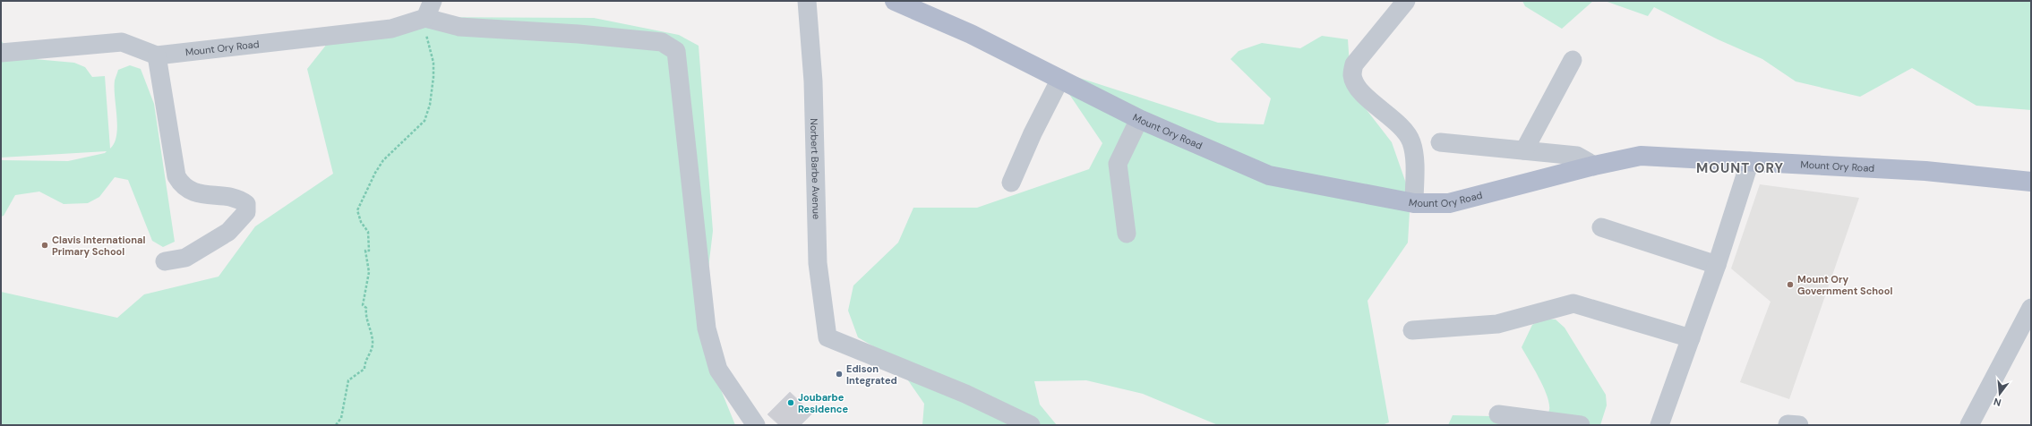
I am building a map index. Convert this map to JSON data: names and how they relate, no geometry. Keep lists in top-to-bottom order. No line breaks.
{"streets":{"main road":["Mount Ory Road"],"street":["Norbert Barbe Avenue"]},"districts":["MOUNT ORY"],"places":["Clavis International Primary School","Mount Ory Government School","Edison Integrated","Joubarbe Residence"],"north":"bottom"}
